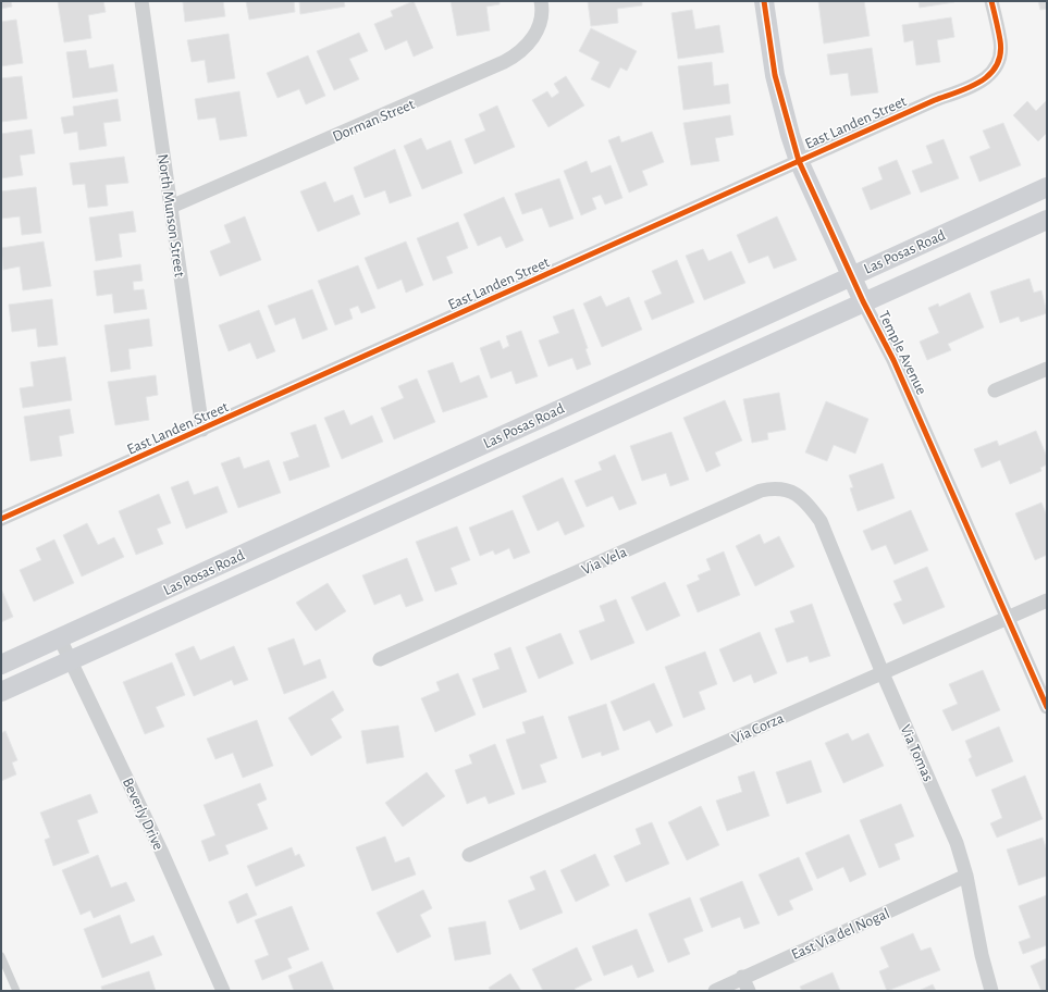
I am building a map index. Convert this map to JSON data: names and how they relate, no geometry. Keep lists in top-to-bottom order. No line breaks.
{"streets":{"main road":["Las Posas Road","Temple Avenue"],"street":["Dorman Street","East Landen Street","North Munson Street","Via Vela","Via Corza","Via Tomas","Beverly Drive","East Via del Nogal"]},"crossings":[["Dorman Street","North Munson Street"],["East Landen Street","North Munson Street"],["East Landen Street","Temple Avenue"],["Las Posas Road","Temple Avenue"],["Las Posas Road","Beverly Drive"],["Temple Avenue","Via Corza"],["Via Vela","Via Tomas"],["Via Corza","Via Tomas"],["Via Tomas","East Via del Nogal"]]}
